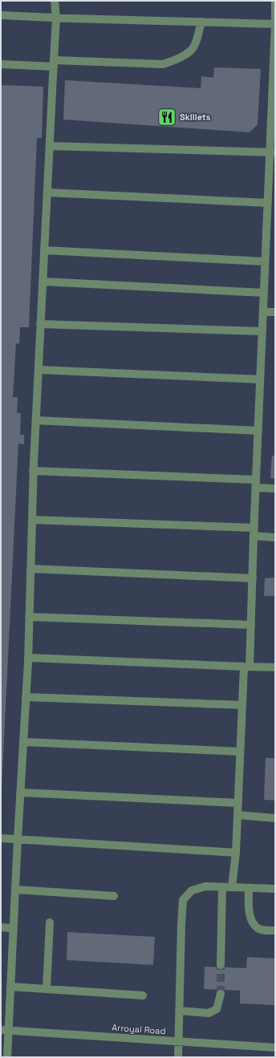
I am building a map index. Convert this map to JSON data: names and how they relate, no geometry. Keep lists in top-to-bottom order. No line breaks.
{"streets":{"street":["Arroyal Road"]},"places":{"restaurant":["Skillets"]}}
